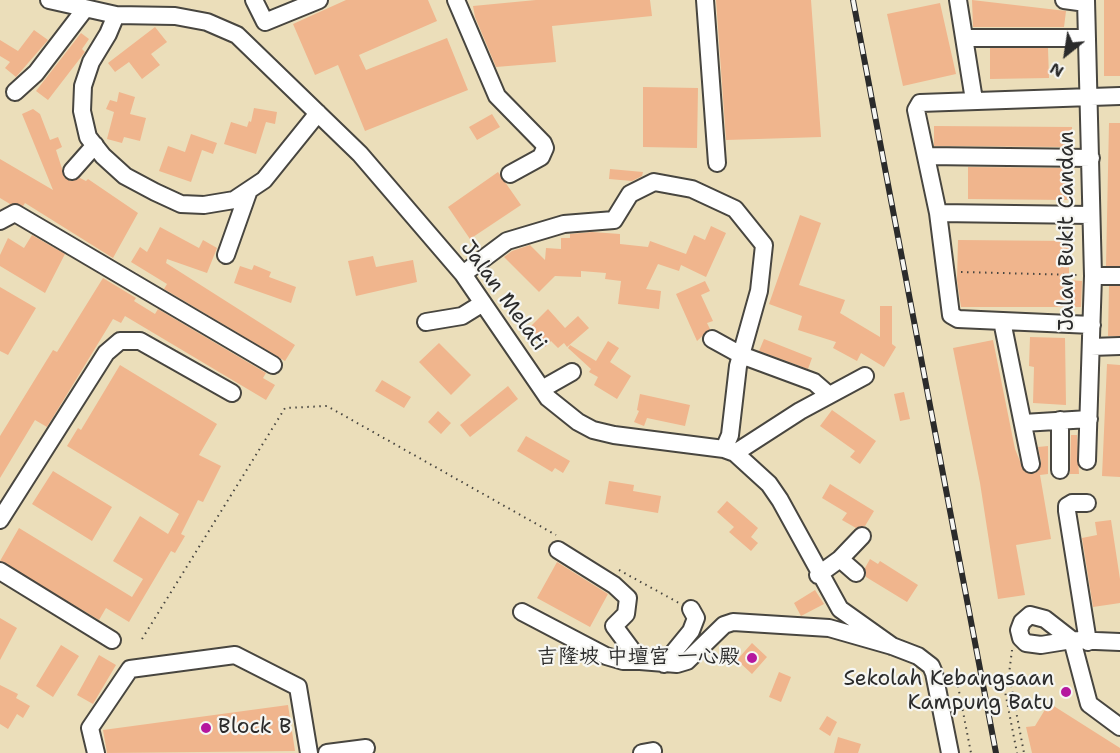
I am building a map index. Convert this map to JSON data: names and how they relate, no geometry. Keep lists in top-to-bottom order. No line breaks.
{"streets":{"street":["Jalan Bukit Candan","Jalan Melati"]},"places":["吉隆坡 中壇宮 一心殿","Sekolah Kebangsaan Kampung Batu","Block B"],"north":"bottom left"}
